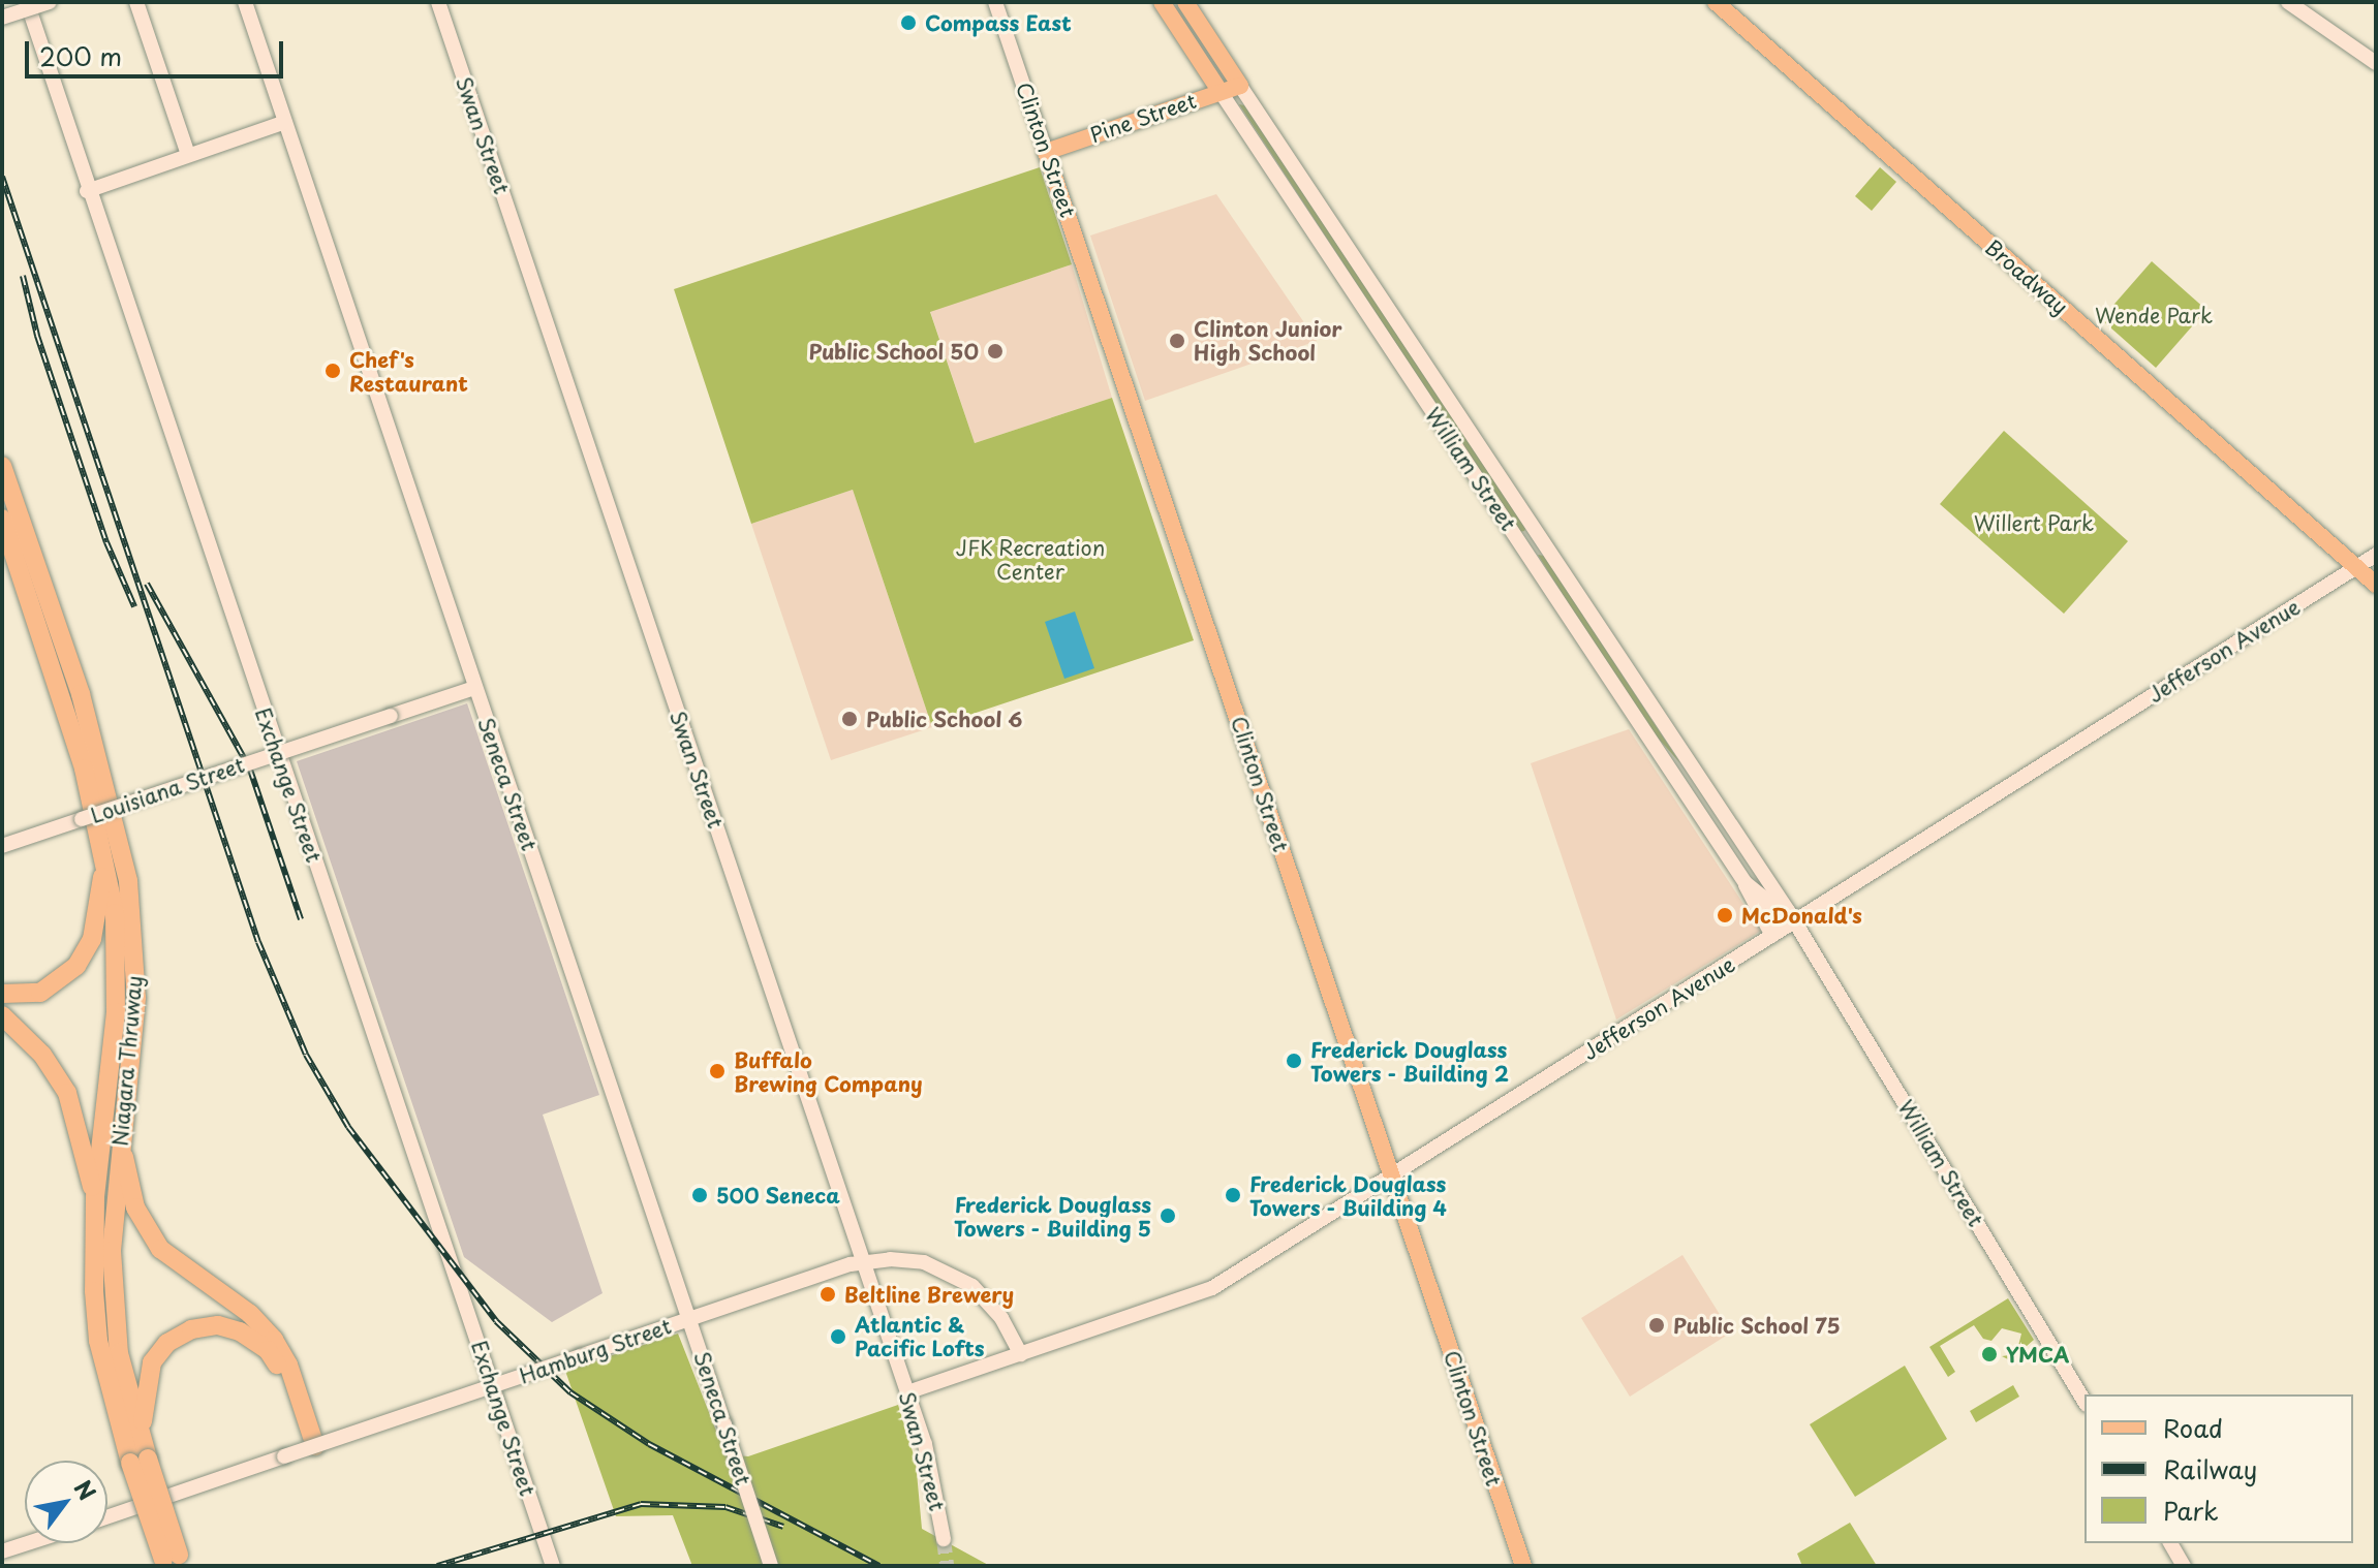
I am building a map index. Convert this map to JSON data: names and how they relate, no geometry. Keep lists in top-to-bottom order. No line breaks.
{"streets":{"highway":["Niagara Thruway"],"main road":["Pine Street","Swan Street","Clinton Street","Broadway","William Street","Jefferson Avenue","Seneca Street","Exchange Street","Louisiana Street","Hamburg Street"]},"crossings":[["Pine Street","Clinton Street"],["Pine Street","William Street"],["Swan Street","Jefferson Avenue"],["Swan Street","Hamburg Street"],["Clinton Street","Jefferson Avenue"],["Broadway","Jefferson Avenue"],["William Street","Jefferson Avenue"],["Jefferson Avenue","Hamburg Street"],["Seneca Street","Louisiana Street"],["Seneca Street","Hamburg Street"]],"parks":["Wende Park","Willert Park","JFK Recreation Center"],"places":["Compass East","Clinton Junior High School","Public School 50","Chef's Restaurant","Public School 6","McDonald's","Frederick Douglass Towers - Building 2","Buffalo Brewing Company","500 Seneca","Frederick Douglass Towers - Building 4","Frederick Douglass Towers - Building 5","Beltline Brewery","Public School 75","Atlantic & Pacific Lofts","YMCA"],"legend":["Road","Railway","Park"],"scale_bar":"200 m","north":"top right"}
